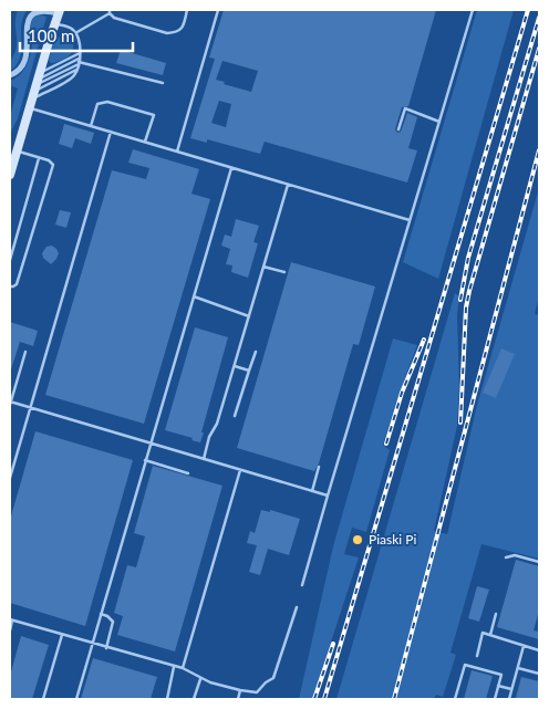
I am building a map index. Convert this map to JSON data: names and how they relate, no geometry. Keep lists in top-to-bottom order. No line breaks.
{"places":["Piaski Pi"],"scale_bar":"100 m"}
